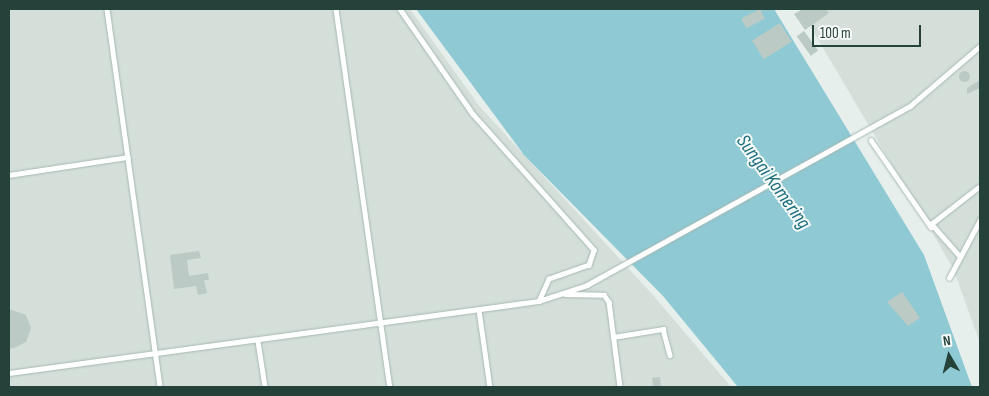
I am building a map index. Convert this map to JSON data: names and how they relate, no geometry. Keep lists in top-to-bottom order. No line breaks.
{"water":["Sungai Komering"],"scale_bar":"100 m","north":"top"}
